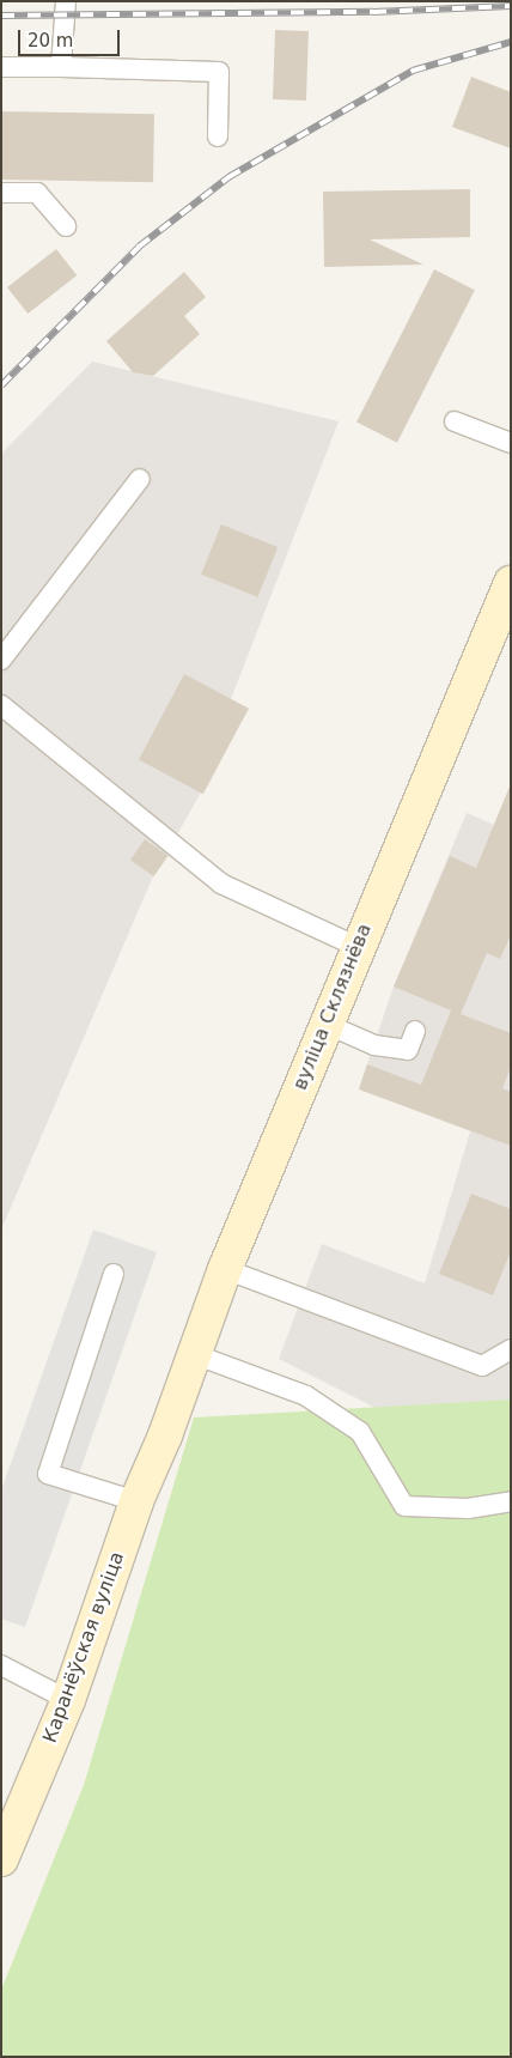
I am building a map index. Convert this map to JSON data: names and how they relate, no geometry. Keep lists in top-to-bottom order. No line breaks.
{"streets":{"main road":["вуліца Склязнёва","Каранёўская вуліца"]},"crossings":[["вуліца Склязнёва","Каранёўская вуліца"]],"scale_bar":"20 m"}
